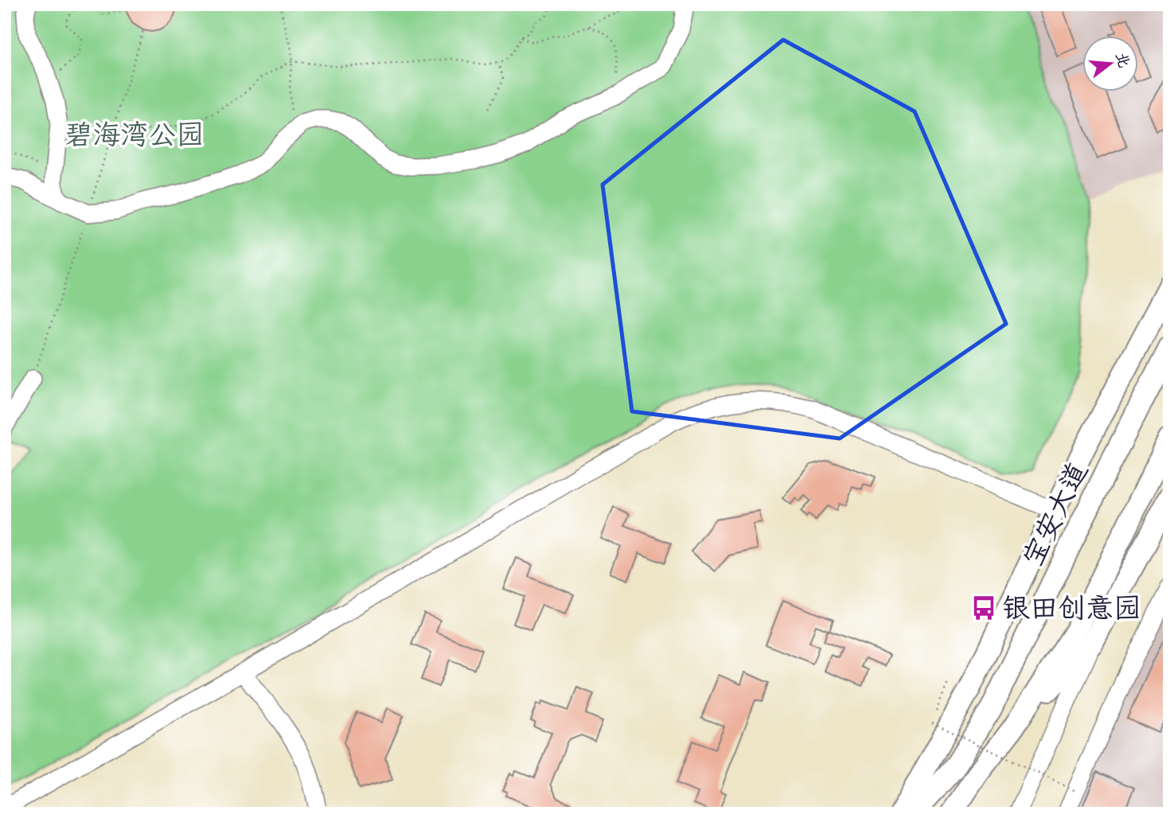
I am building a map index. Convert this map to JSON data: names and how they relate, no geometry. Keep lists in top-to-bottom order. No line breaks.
{"streets":{"main road":["宝安大道"]},"parks":["碧海湾公园"],"places":{"bus stop":["银田创意园"]},"north":"right"}
